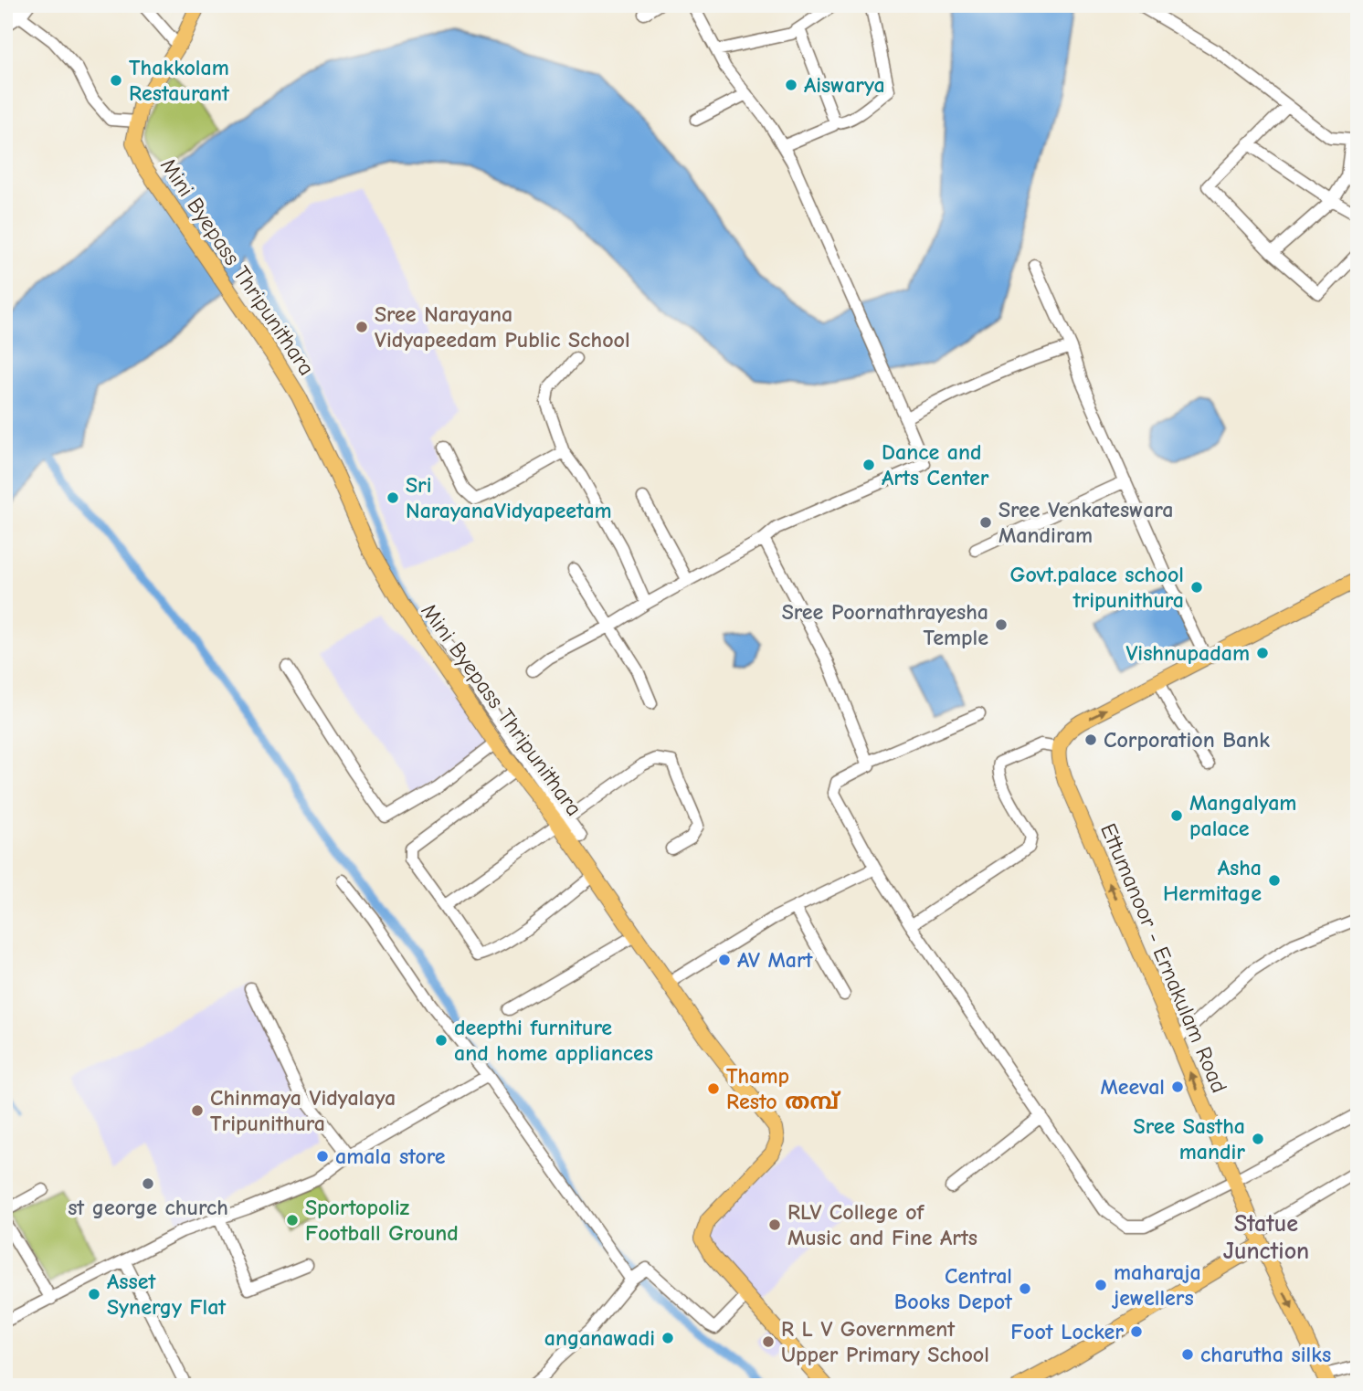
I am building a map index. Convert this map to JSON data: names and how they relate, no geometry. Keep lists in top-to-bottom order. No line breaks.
{"streets":{"main road":["Mini Byepass Thripunithara","Ettumanoor - Ernakulam Road"]},"districts":["Statue Junction"],"places":["Thakkolam Restaurant","Aiswarya","Sree Narayana Vidyapeedam Public School","Dance and Arts Center","Sri NarayanaVidyapeetam","Sree Venkateswara Mandiram","Govt.palace school tripunithura","Sree Poornathrayesha Temple","Vishnupadam","Corporation Bank","Mangalyam palace","Asha Hermitage","AV Mart","deepthi furniture and home appliances","Meeval","Thamp Resto തമ്പ്","Chinmaya Vidyalaya Tripunithura","Sree Sastha mandir","amala store","st george church","Sportopoliz Football Ground","RLV College of Music and Fine Arts","maharaja jewellers","Central Books Depot","Asset Synergy Flat","Foot Locker","anganawadi","R L V Government Upper Primary School","charutha silks"]}
